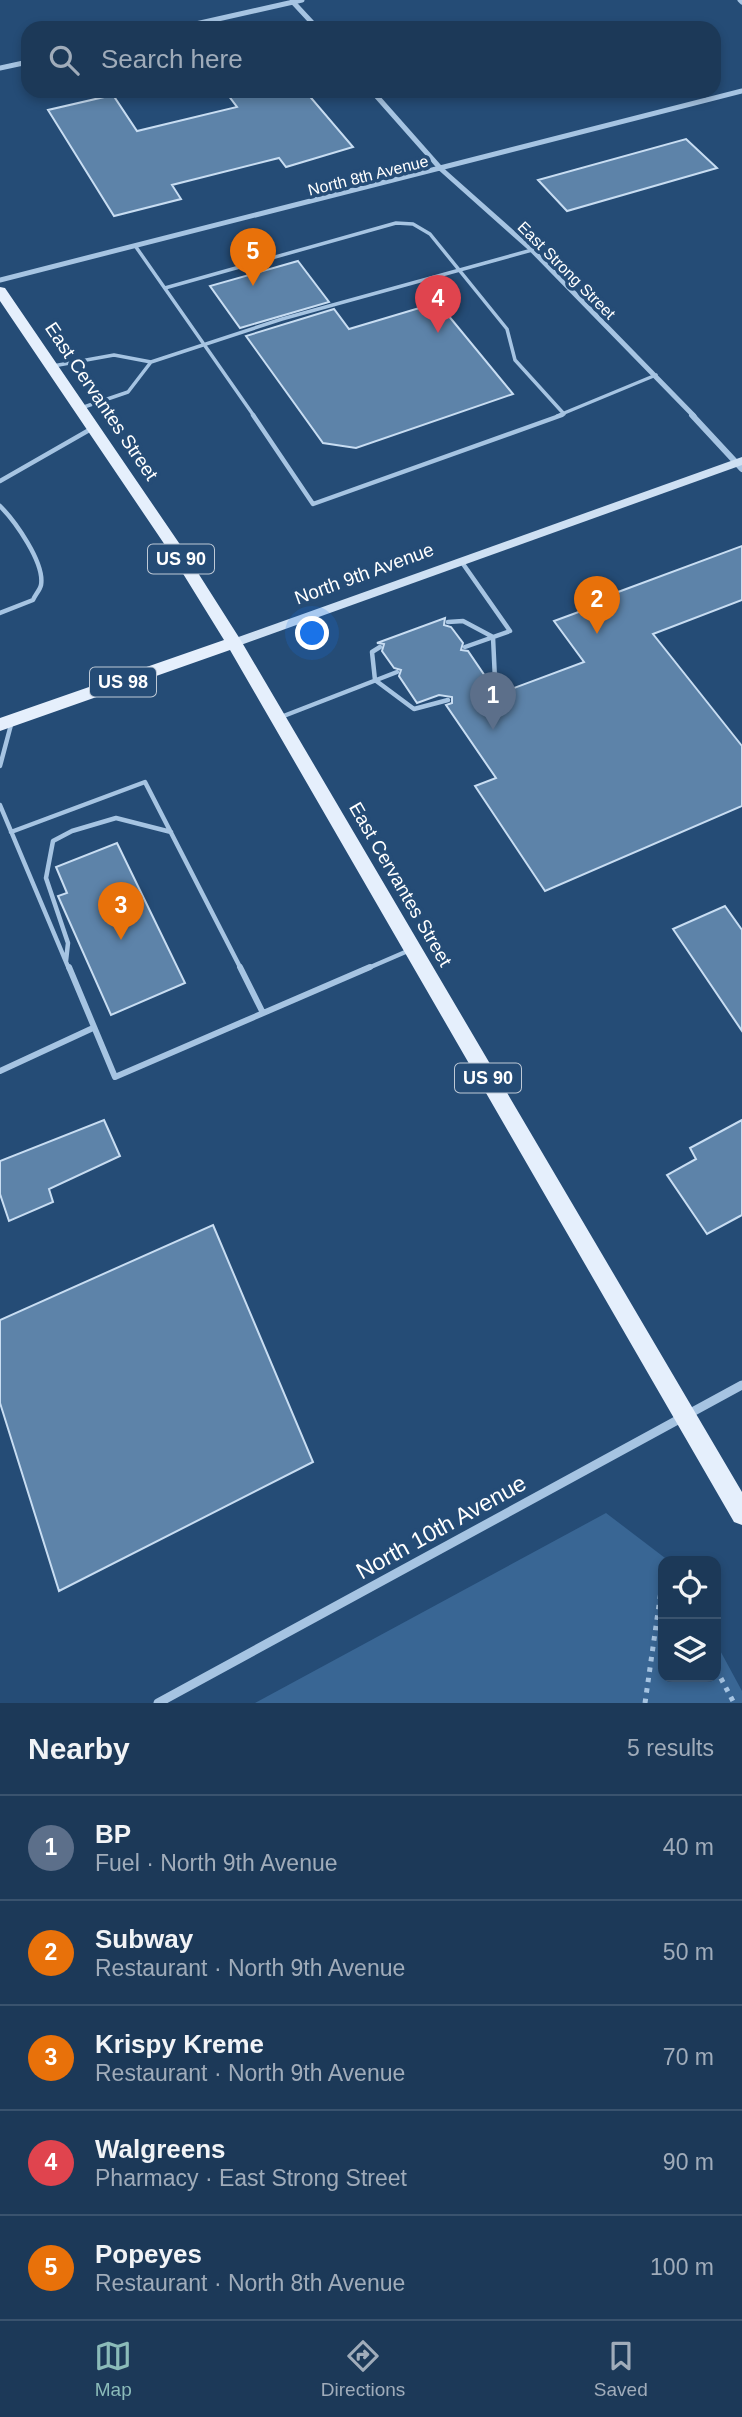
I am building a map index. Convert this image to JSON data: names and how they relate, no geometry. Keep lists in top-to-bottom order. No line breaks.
{"streets":{"main road":["East Cervantes Street","US 90","North 9th Avenue","US 98"],"street":["North 8th Avenue","East Strong Street","North 10th Avenue"]},"crossings":[["North 8th Avenue","East Strong Street"],["East Strong Street","North 9th Avenue"],["East Cervantes Street","North 9th Avenue"],["East Cervantes Street","North 10th Avenue"]],"page":{"search":"Search here","pins":["5","4","2","1","3"],"heading":["Nearby","5 results"],"list":[{"mark":"1","name":"BP","note":"Fuel · North 9th Avenue","value":"40 m"},{"mark":"2","name":"Subway","note":"Restaurant · North 9th Avenue","value":"50 m"},{"mark":"3","name":"Krispy Kreme","note":"Restaurant · North 9th Avenue","value":"70 m"},{"mark":"4","name":"Walgreens","note":"Pharmacy · East Strong Street","value":"90 m"},{"mark":"5","name":"Popeyes","note":"Restaurant · North 8th Avenue","value":"100 m"}],"nav":["Map","Directions","Saved"]}}
